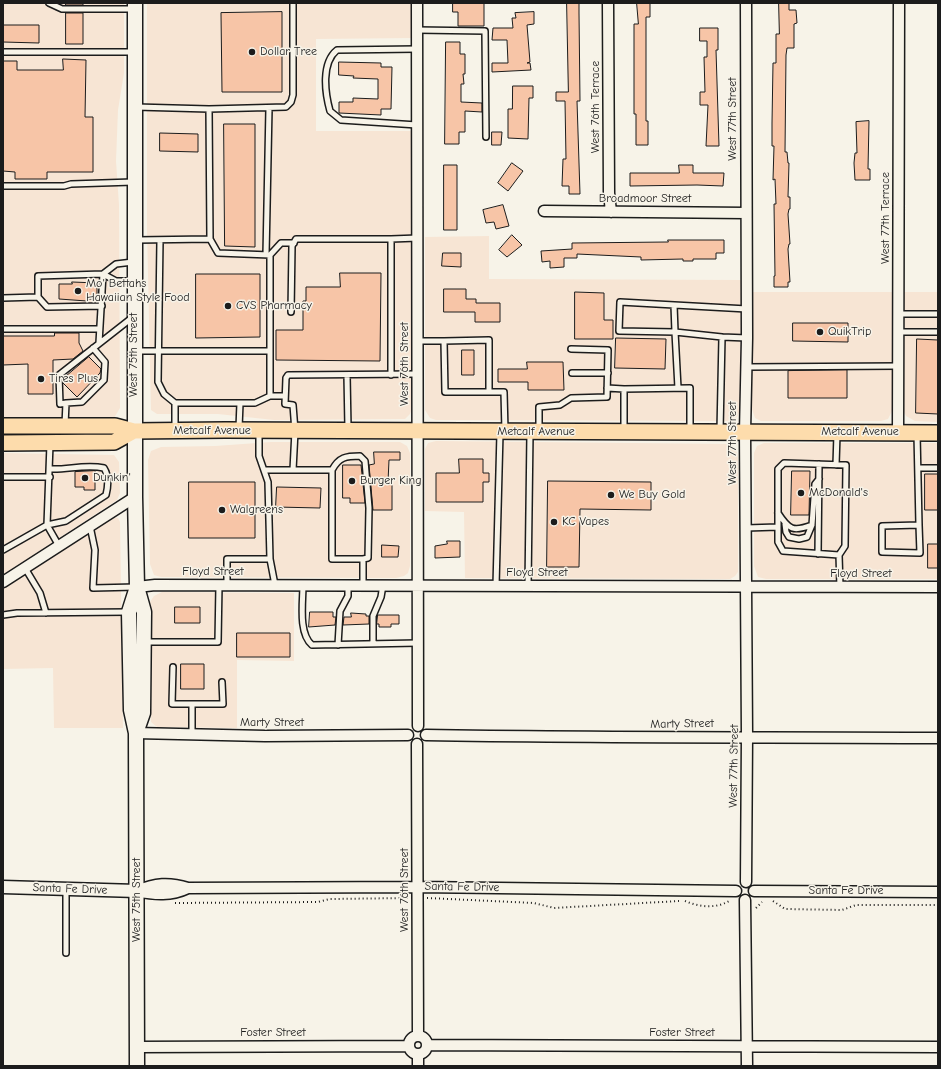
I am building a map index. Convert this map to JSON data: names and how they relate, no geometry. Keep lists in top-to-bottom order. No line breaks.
{"streets":{"main road":["West 75th Street","Metcalf Avenue"],"street":["West 76th Terrace","West 77th Street","Broadmoor Street","West 77th Terrace","West 76th Street","Floyd Street","Marty Street","Santa Fe Drive","Foster Street"]},"crossings":[["West 76th Terrace","Broadmoor Street"],["West 77th Street","Broadmoor Street"],["West 77th Street","Metcalf Avenue"],["West 77th Street","Floyd Street"],["West 77th Street","Marty Street"],["West 77th Street","Santa Fe Drive"],["West 77th Terrace","Metcalf Avenue"],["West 75th Street","Metcalf Avenue"],["West 75th Street","Floyd Street"],["West 75th Street","Marty Street"],["West 75th Street","Santa Fe Drive"],["West 75th Street","Foster Street"],["West 76th Street","Metcalf Avenue"],["West 76th Street","Floyd Street"],["West 76th Street","Marty Street"],["West 76th Street","Santa Fe Drive"],["West 76th Street","Foster Street"]],"places":["Dollar Tree","Mo' Bettahs Hawaiian Style Food","CVS Pharmacy","QuikTrip","Tires Plus","Dunkin'","Burger King","McDonald's","We Buy Gold","Walgreens","KC Vapes"]}
